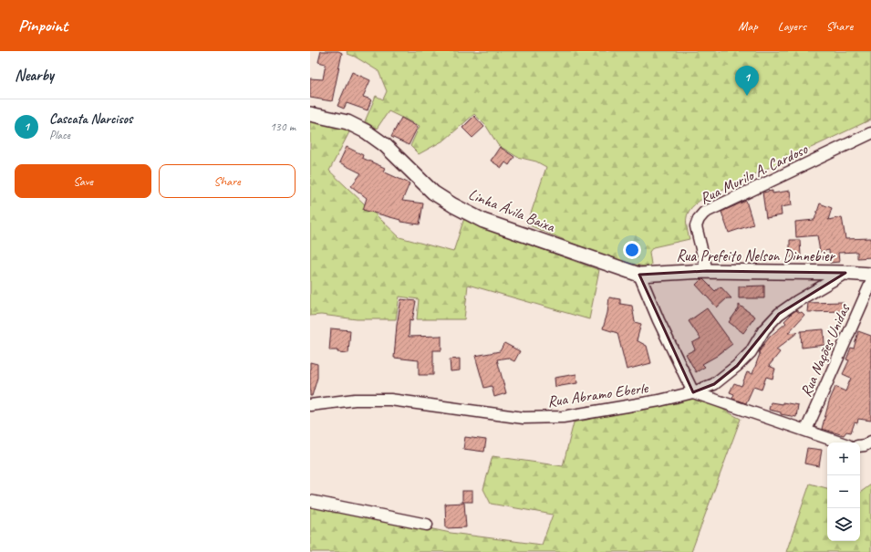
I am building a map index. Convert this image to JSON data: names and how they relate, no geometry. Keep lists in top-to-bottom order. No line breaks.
{"streets":{"street":["Rua Murilo A. Cardoso","Linha Ávila Baixa","Rua Prefeito Nelson Dinnebier","Rua Nações Unidas","Rua Abramo Eberle"]},"crossings":[["Rua Murilo A. Cardoso","Rua Prefeito Nelson Dinnebier"],["Linha Ávila Baixa","Rua Prefeito Nelson Dinnebier"],["Rua Prefeito Nelson Dinnebier","Rua Abramo Eberle"]],"page":{"header":"Pinpoint","nav":["Map","Layers","Share"],"heading":"Nearby","pins":"1","list":[{"mark":"1","name":"Cascata Narcisos","note":"Place","value":"130 m"}],"buttons":["Save","Share"],"map_buttons":["+","−"]}}
